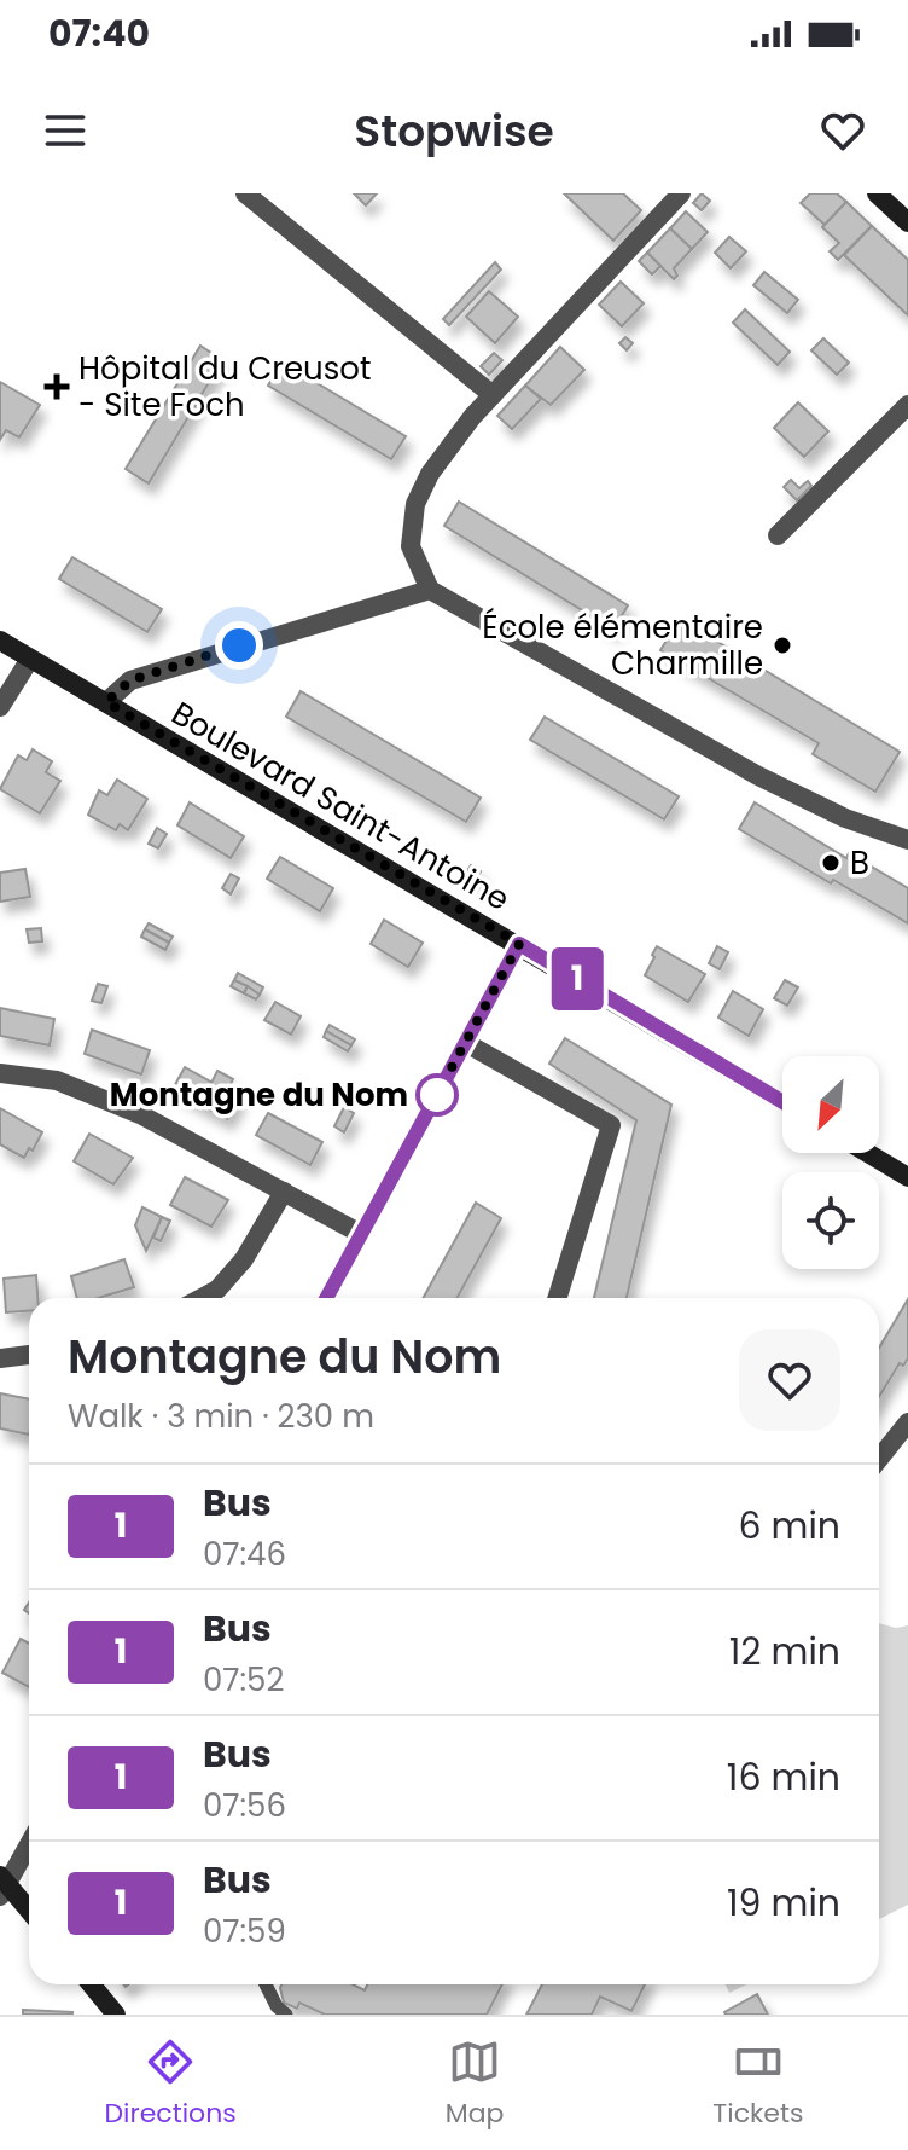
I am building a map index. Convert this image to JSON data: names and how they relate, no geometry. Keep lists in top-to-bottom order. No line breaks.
{"streets":{"street":["Boulevard Saint-Antoine"]},"places":{"health":["Hôpital du Creusot - Site Foch"],"other":["École élémentaire Charmille","B","Montagne du Nom"]},"lines":["bus line 1"],"north":"bottom left","page":{"status":"07:40","header":"Stopwise","on_map":"1","heading":["Montagne du Nom","Walk · 3 min · 230 m"],"list":[{"mark":"1","name":"Bus","note":"07:46","value":"6 min"},{"mark":"1","name":"Bus","note":"07:52","value":"12 min"},{"mark":"1","name":"Bus","note":"07:56","value":"16 min"},{"mark":"1","name":"Bus","note":"07:59","value":"19 min"}],"tabs":["Directions","Map","Tickets"]}}
